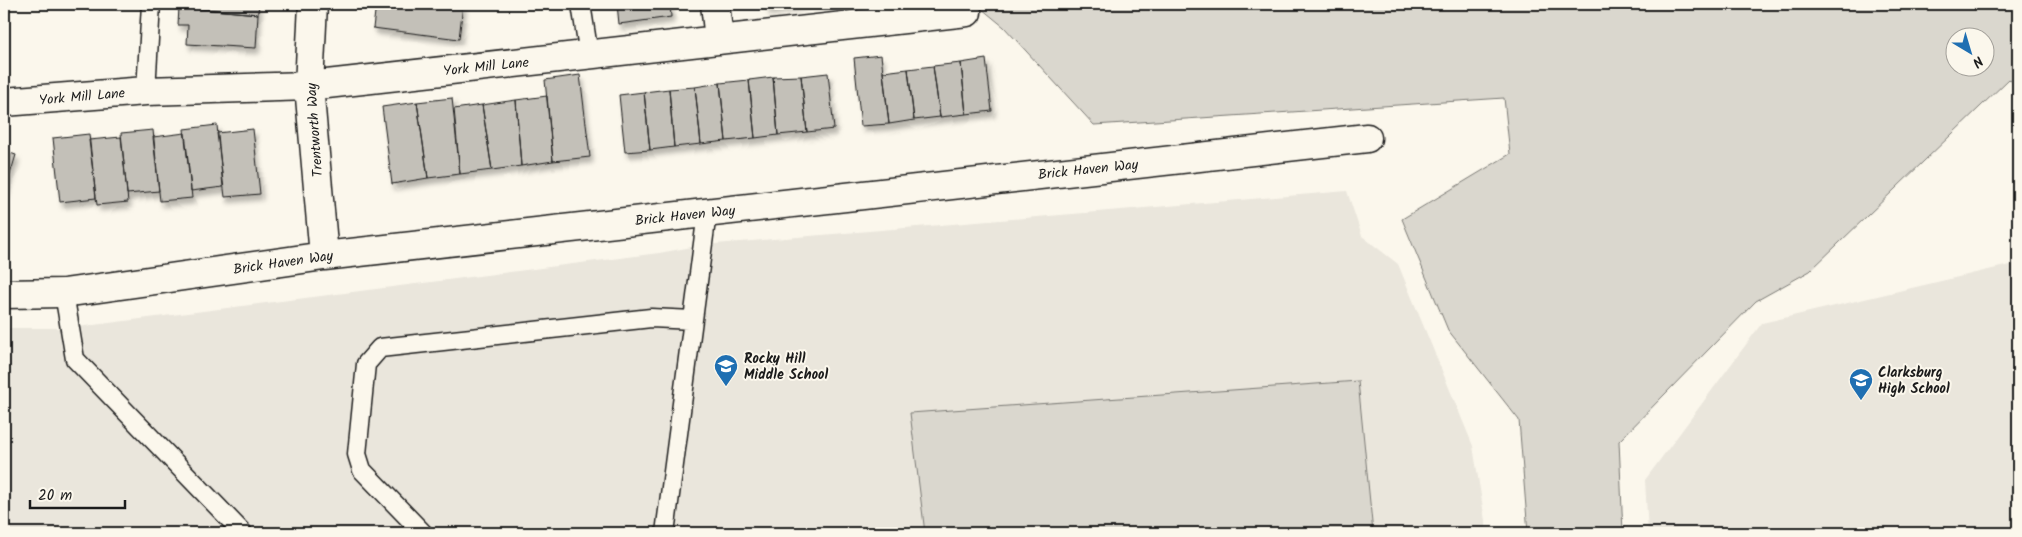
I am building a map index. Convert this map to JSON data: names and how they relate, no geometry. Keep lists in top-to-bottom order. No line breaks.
{"streets":{"street":["York Mill Lane","Trentworth Way","Brick Haven Way"]},"crossings":[["York Mill Lane","Trentworth Way"],["Trentworth Way","Brick Haven Way"]],"places":{"school or university":["Rocky Hill Middle School","Clarksburg High School"]},"scale_bar":"20 m","north":"bottom right"}
